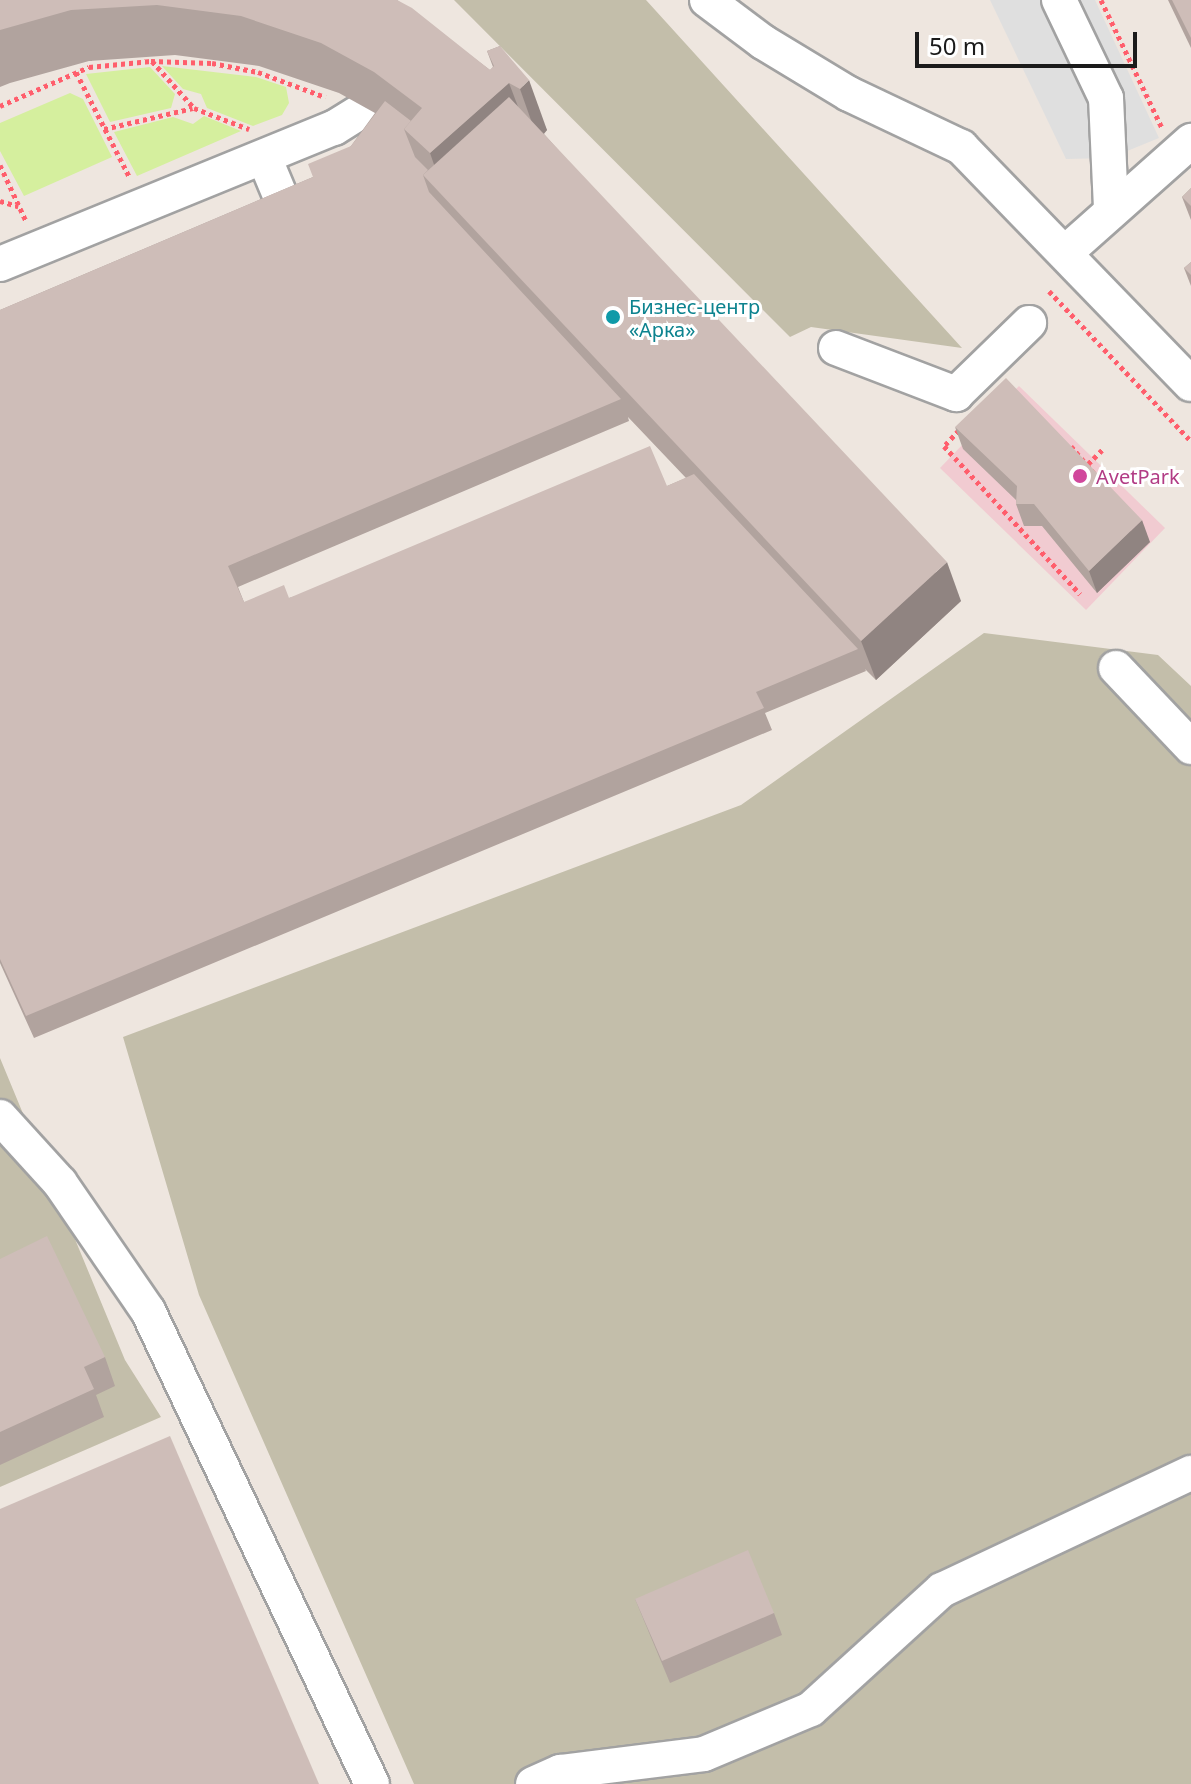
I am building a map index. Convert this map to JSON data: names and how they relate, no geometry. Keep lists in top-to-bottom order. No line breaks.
{"places":["Бизнес-центр «Арка»","AvetPark"],"scale_bar":"50 m"}
